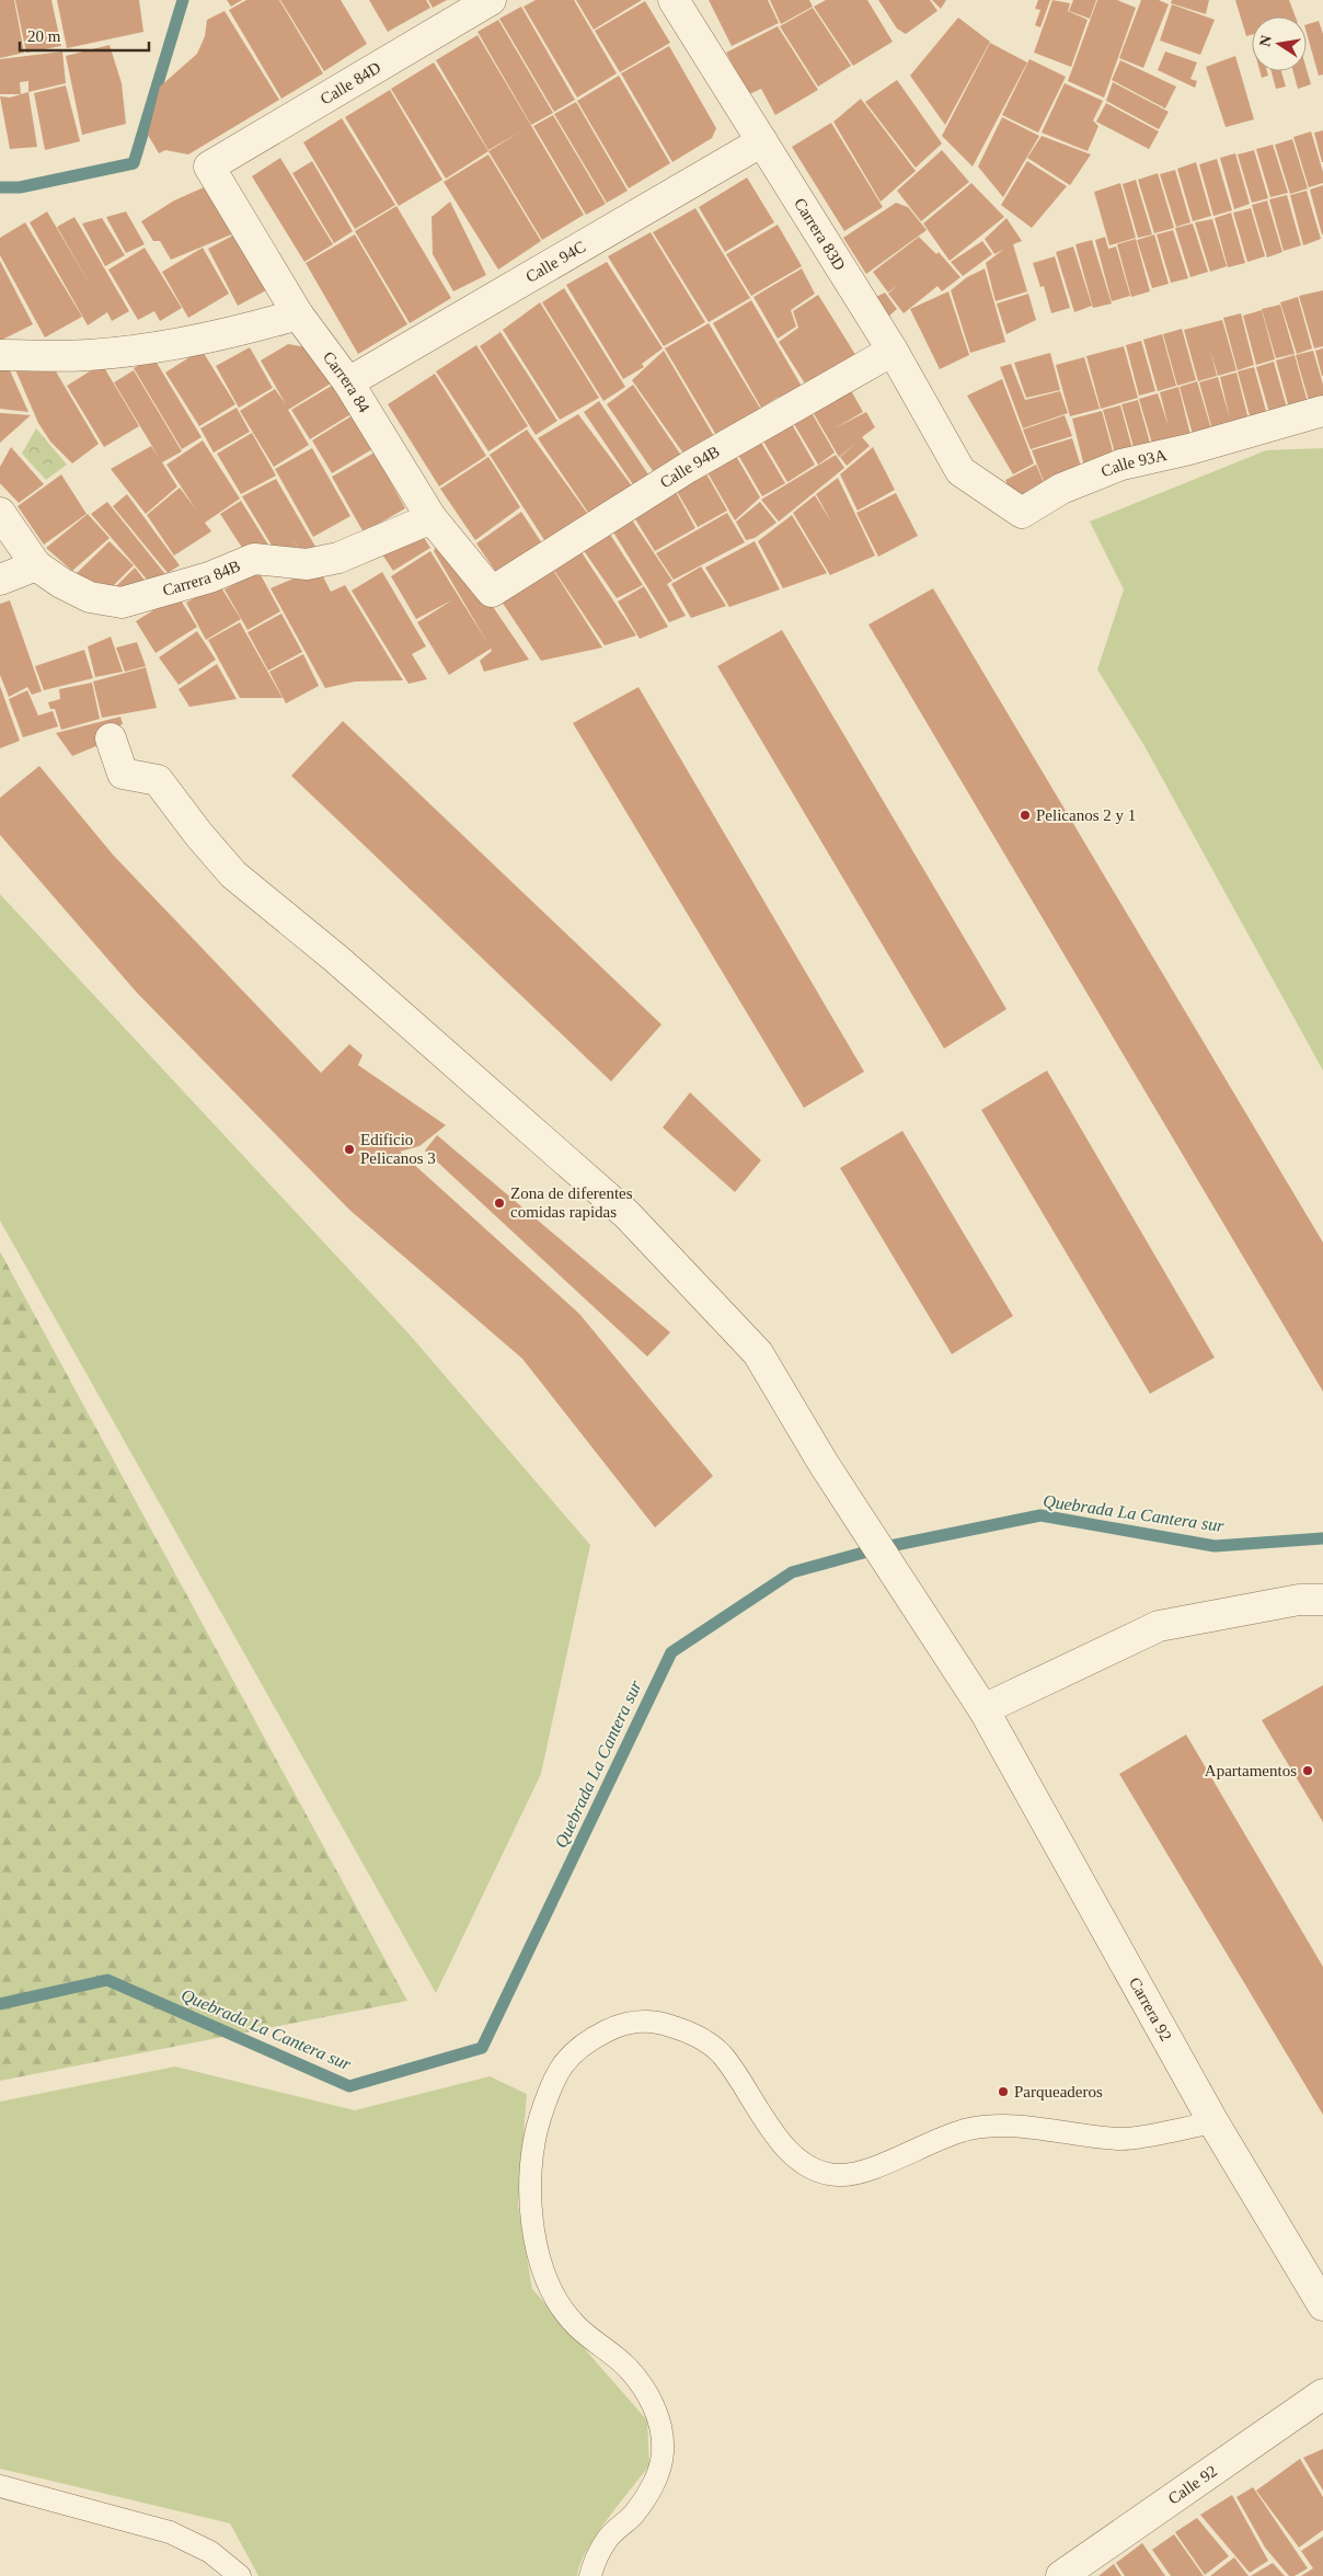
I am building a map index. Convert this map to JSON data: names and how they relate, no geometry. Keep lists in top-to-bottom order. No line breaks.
{"streets":{"street":["Calle 84D","Carrera 83D","Calle 94C","Carrera 84","Calle 93A","Calle 94B","Carrera 84B","Carrera 92","Calle 92"]},"crossings":[["Calle 84D","Carrera 84"],["Carrera 83D","Calle 94C"],["Carrera 83D","Calle 93A"],["Carrera 83D","Calle 94B"],["Calle 94C","Carrera 84"],["Carrera 84","Calle 94B"],["Carrera 84","Carrera 84B"]],"water":["Quebrada La Cantera sur"],"places":["Pelicanos 2 y 1","Edificio Pelicanos 3","Zona de diferentes comidas rapidas","Apartamentos","Parqueaderos"],"scale_bar":"20 m","north":"left"}
